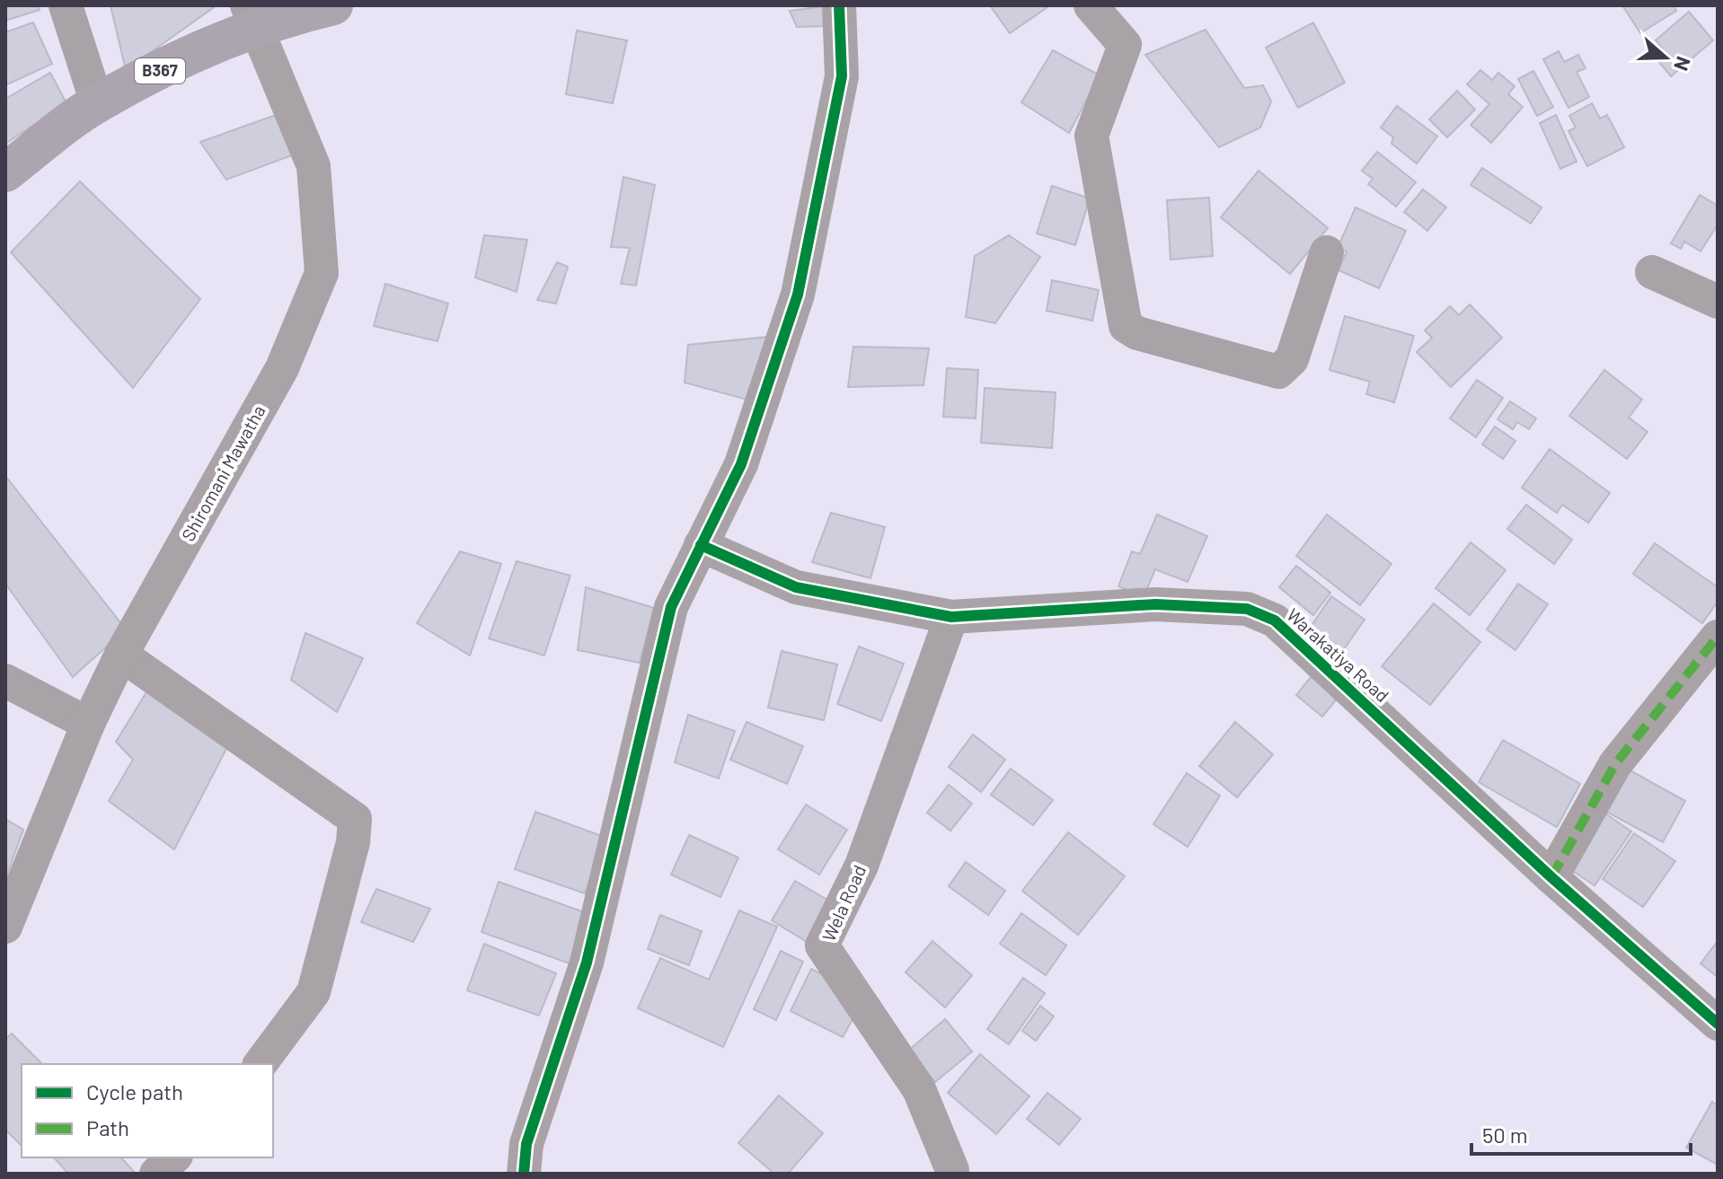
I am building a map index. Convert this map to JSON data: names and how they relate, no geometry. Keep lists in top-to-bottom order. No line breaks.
{"streets":{"main road":["B367"],"street":["Shiromani Mawatha","Warakatiya Road","Wela Road"]},"crossings":[["B367","Shiromani Mawatha"],["Warakatiya Road","Wela Road"]],"legend":["Cycle path","Path"],"scale_bar":"50 m","north":"right"}
